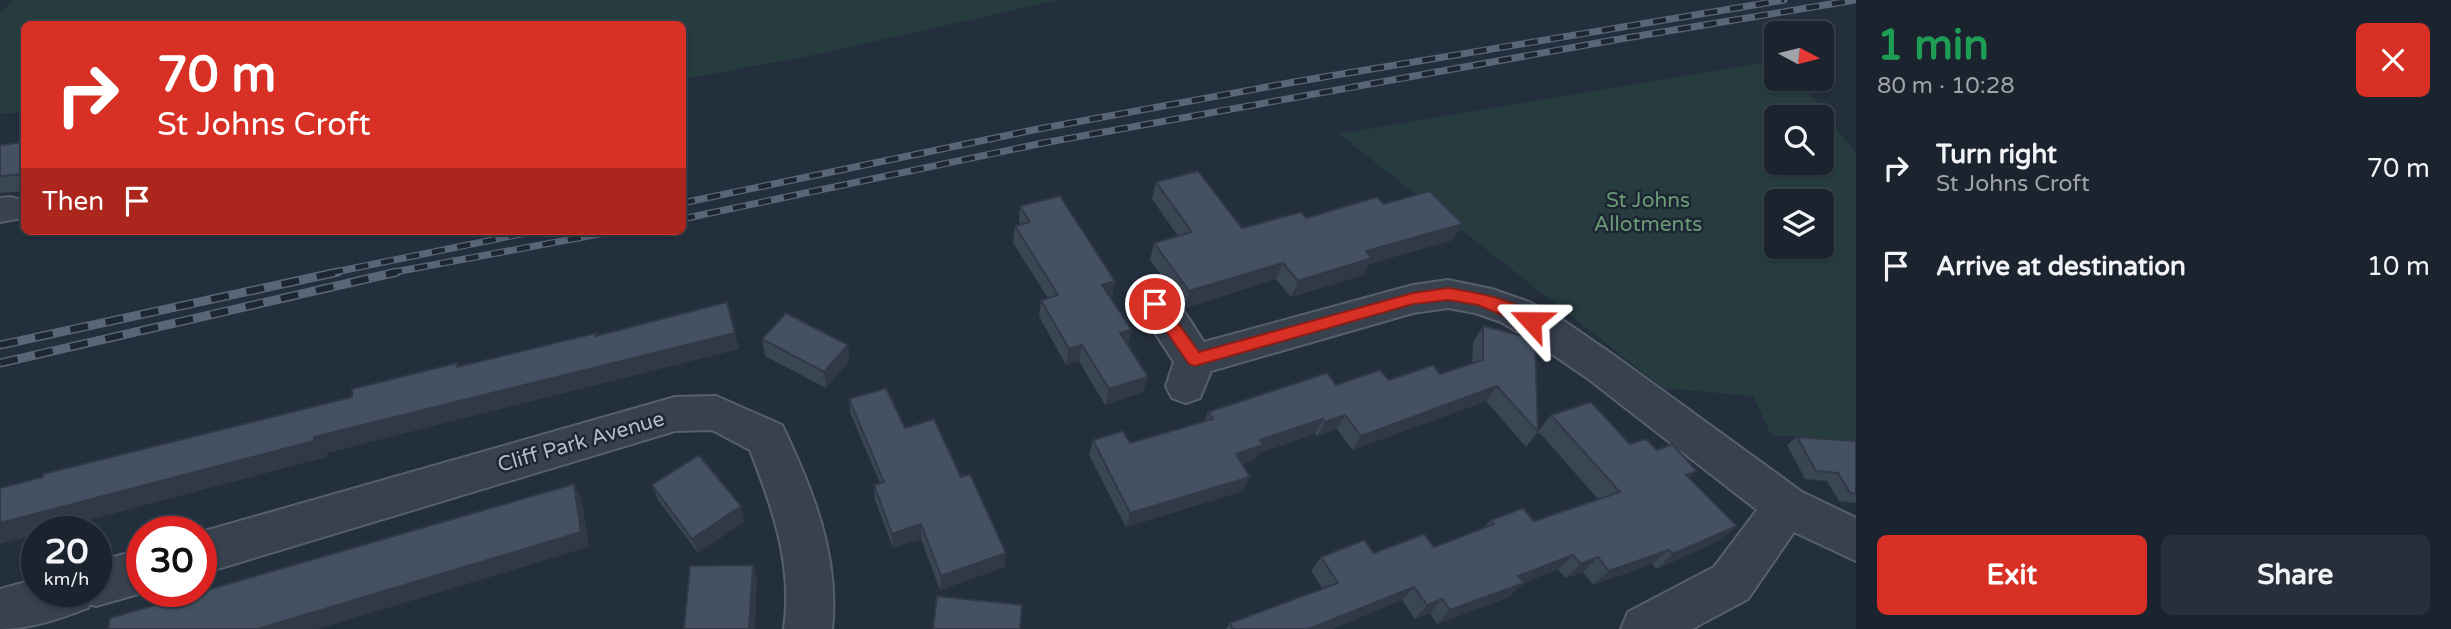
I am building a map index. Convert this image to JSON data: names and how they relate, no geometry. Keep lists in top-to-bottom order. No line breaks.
{"streets":{"street":["Cliff Park Avenue"]},"parks":["St Johns Allotments"],"north":"right","page":{"heading":["1 min","80 m · 10:28"],"turn":["70 m","St Johns Croft"],"list":[{"name":"Turn right","note":"St Johns Croft","value":"70 m"},{"name":"Arrive at destination","value":"10 m"}],"then":"Then","speed":"20 km/h","limit":"30","buttons":["Exit","Share"]}}
